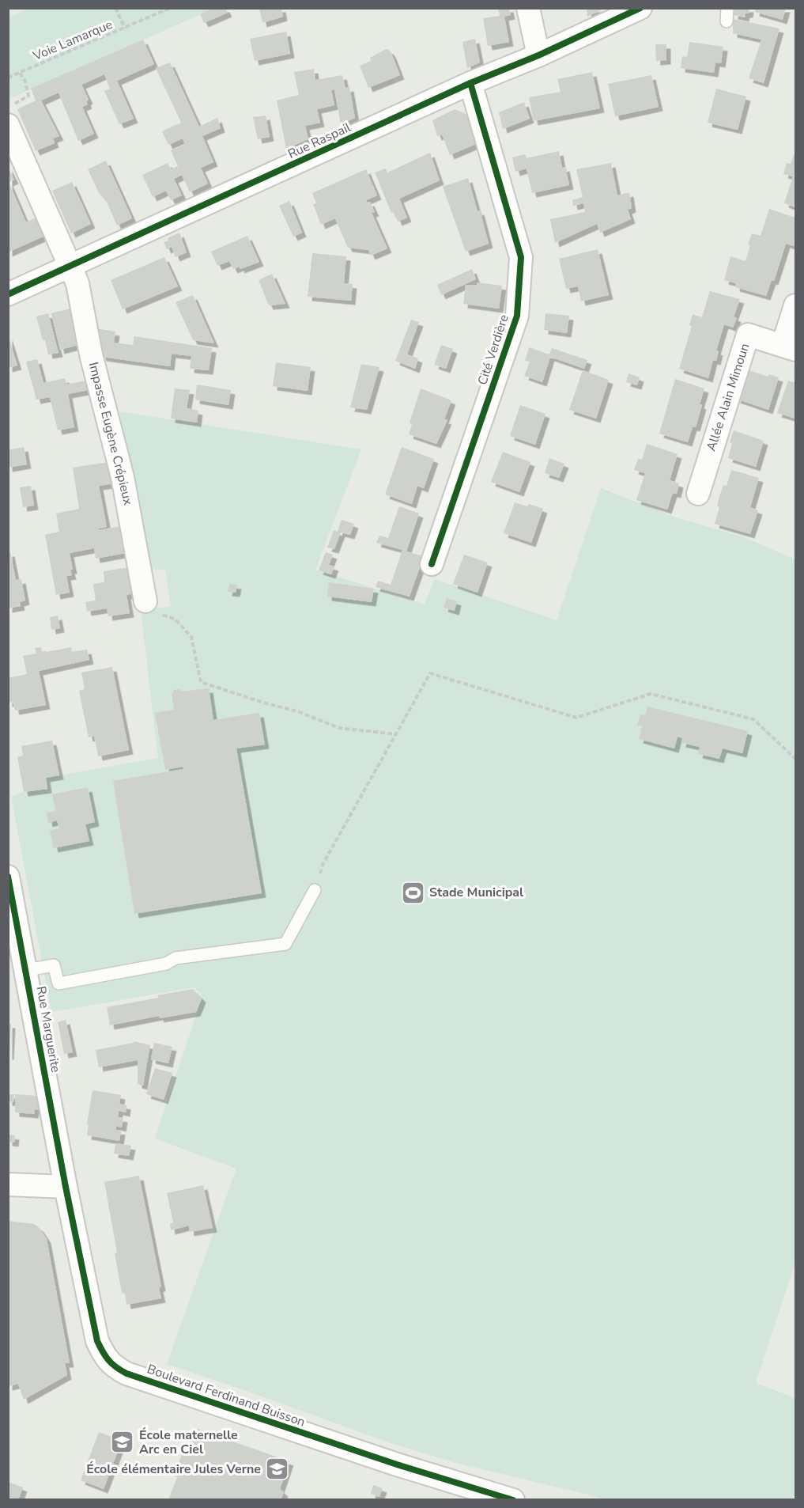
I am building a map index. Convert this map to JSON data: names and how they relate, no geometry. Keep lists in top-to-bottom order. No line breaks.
{"streets":{"street":["Rue Raspail","Cité Verdière","Allée Alain Mimoun","Impasse Eugène Crépieux","Rue Marguerite","Boulevard Ferdinand Buisson"],"path":["Voie Lamarque"]},"crossings":[["Rue Raspail","Cité Verdière"],["Rue Raspail","Impasse Eugène Crépieux"],["Rue Marguerite","Boulevard Ferdinand Buisson"]],"places":{"sports":["Stade Municipal"],"school or university":["École maternelle Arc en Ciel","École élémentaire Jules Verne"]}}
